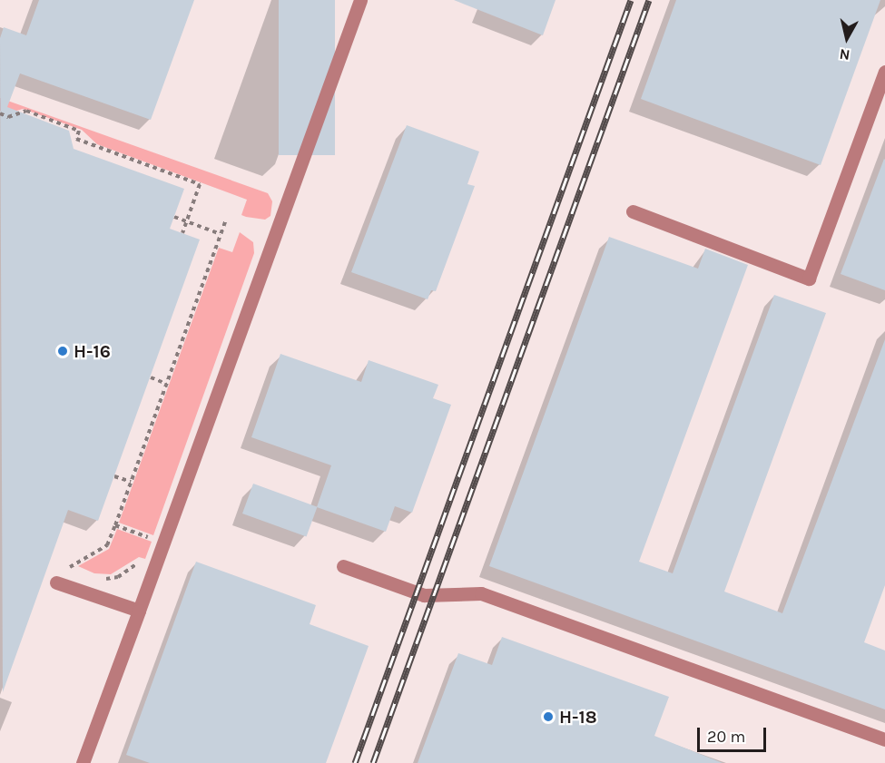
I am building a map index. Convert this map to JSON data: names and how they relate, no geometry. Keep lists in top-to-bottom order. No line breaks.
{"places":["H-16","H-18"],"scale_bar":"20 m","north":"bottom"}
